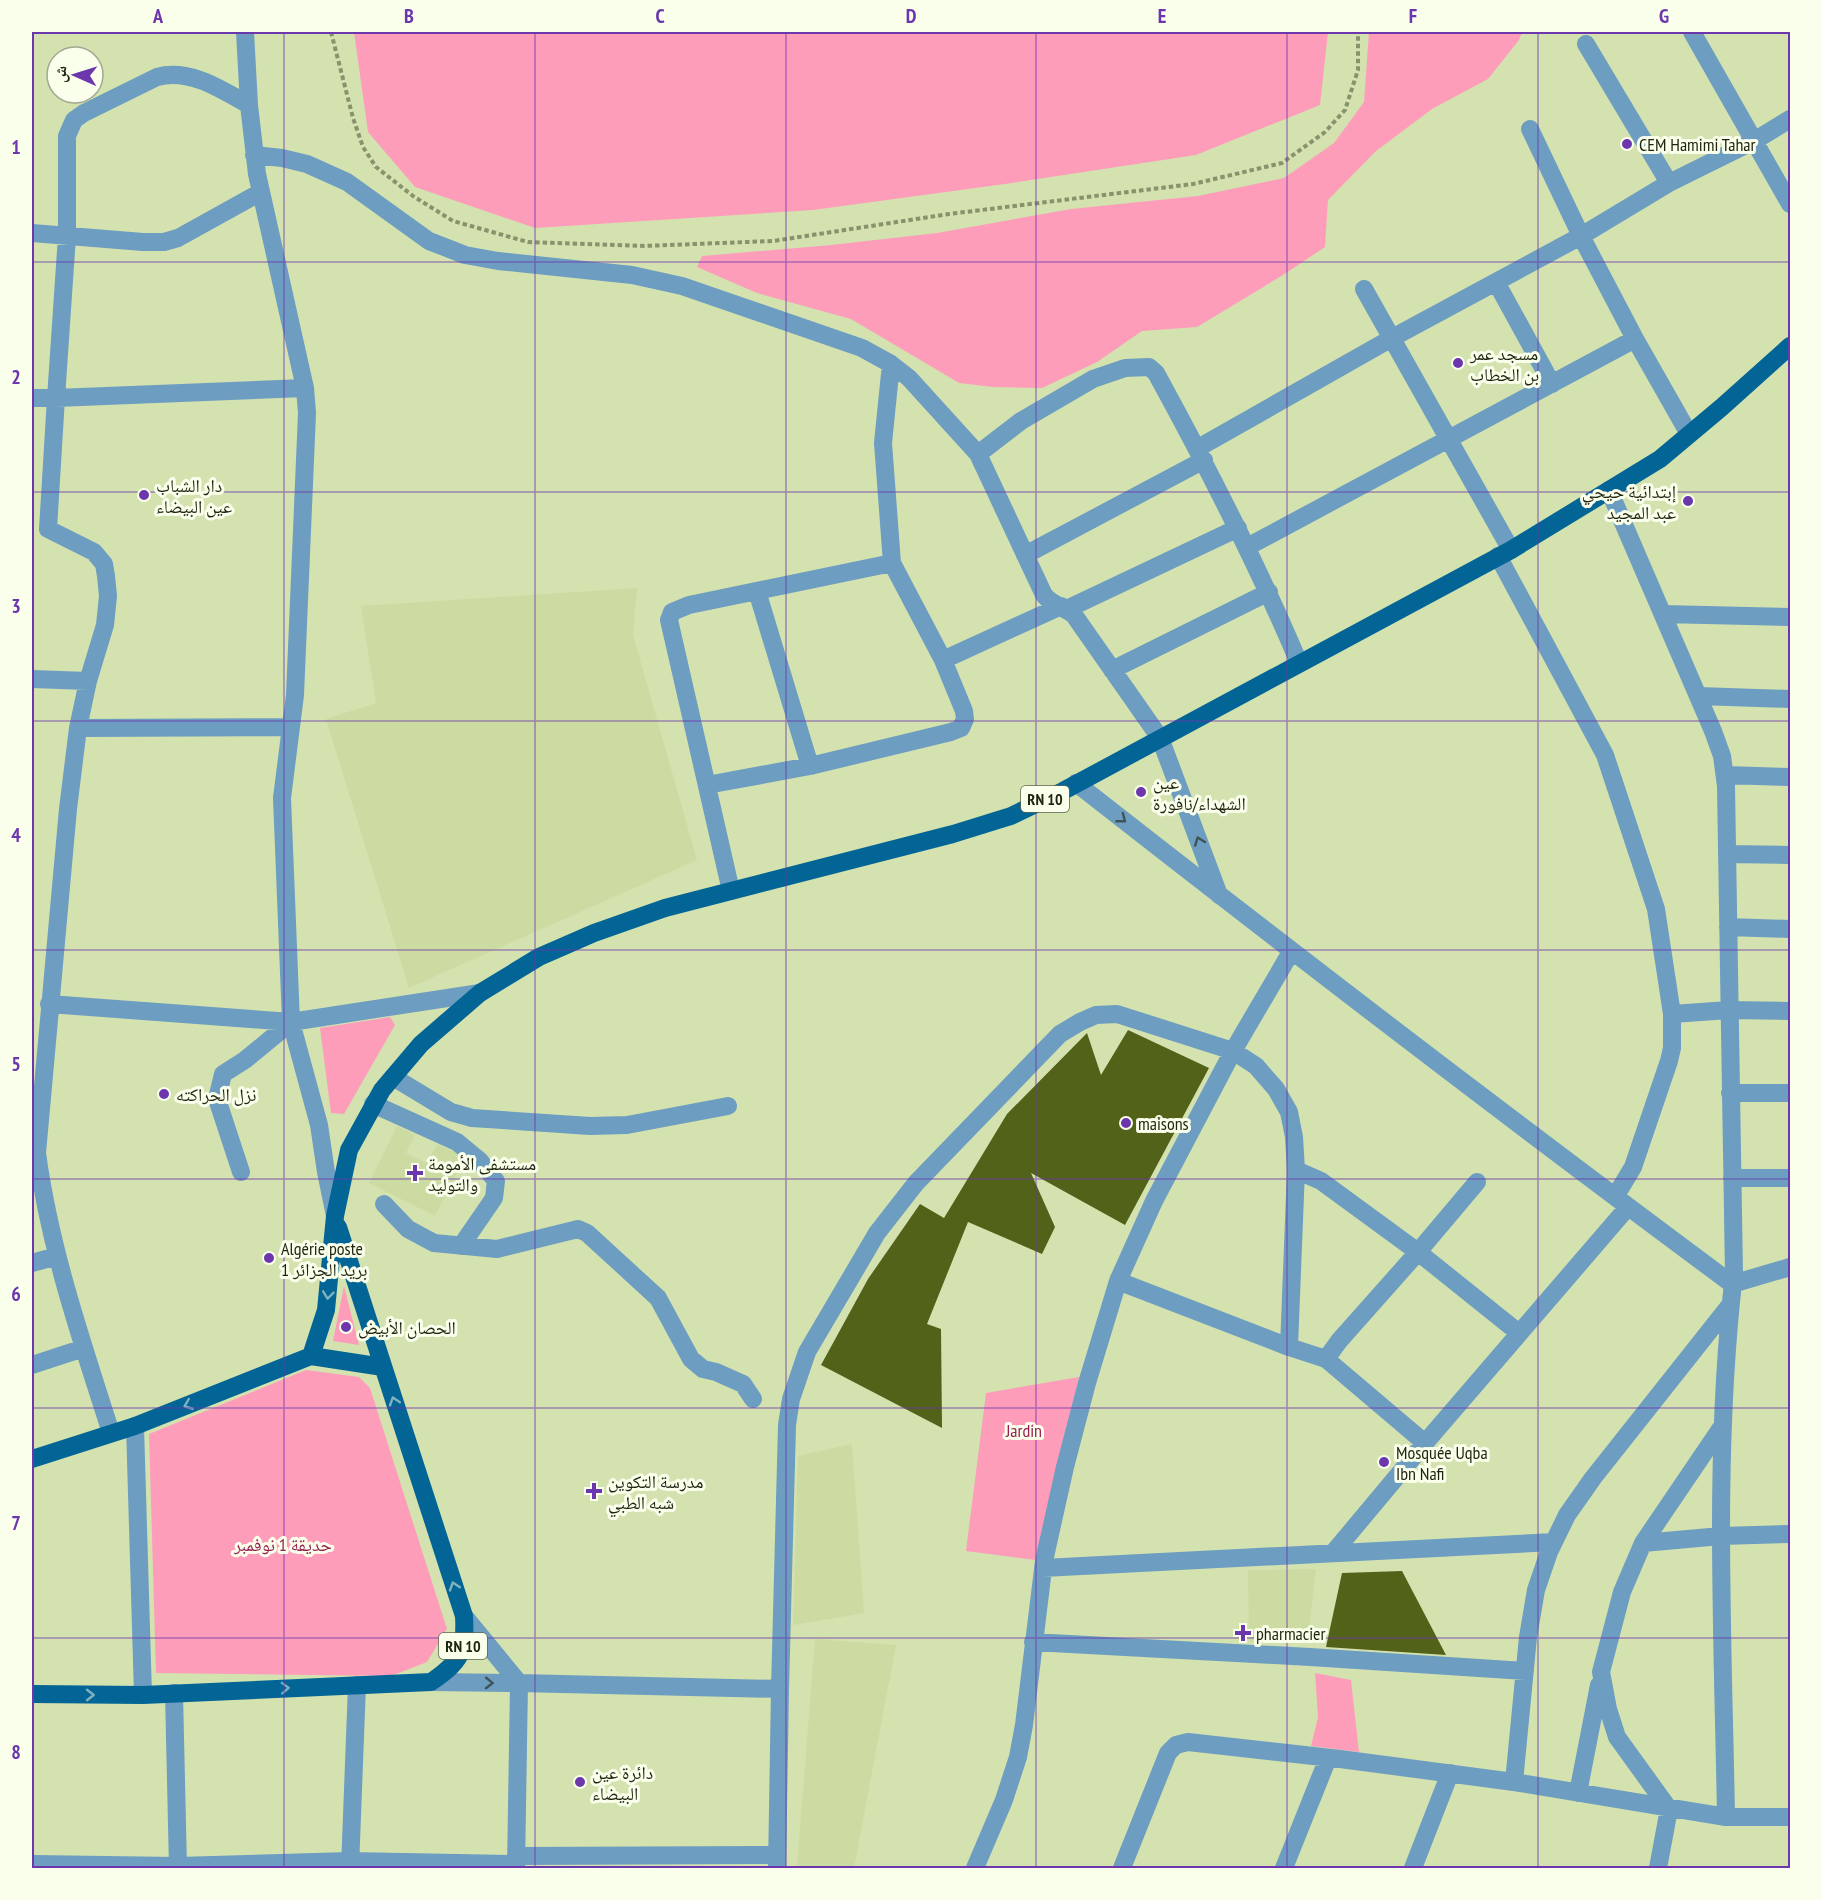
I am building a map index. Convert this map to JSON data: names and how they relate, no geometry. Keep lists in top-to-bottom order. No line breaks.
{"streets":{"main road":["RN 10"]},"parks":["Jardin","حديقة 1 نوفمبر"],"places":{"other":["CEM Hamimi Tahar","مسجد عمر بن الخطاب","دار الشباب عين البيضاء","إبتدائية حيحي عبد المجيد","عين الشهداء/نافورة","نزل الحراكته","maisons","Algérie poste 1 بريد الجزائر","الحصان الأبيض","Mosquée Uqba Ibn Nafi","دائرة عين البيضاء"],"health":["مستشفى الأمومة والتوليد","مدرسة التكوين شبه الطبي","pharmacier"]},"north":"left","grid":{"columns":["A","B","C","D","E","F","G"],"rows":["1","2","3","4","5","6","7","8"]}}
